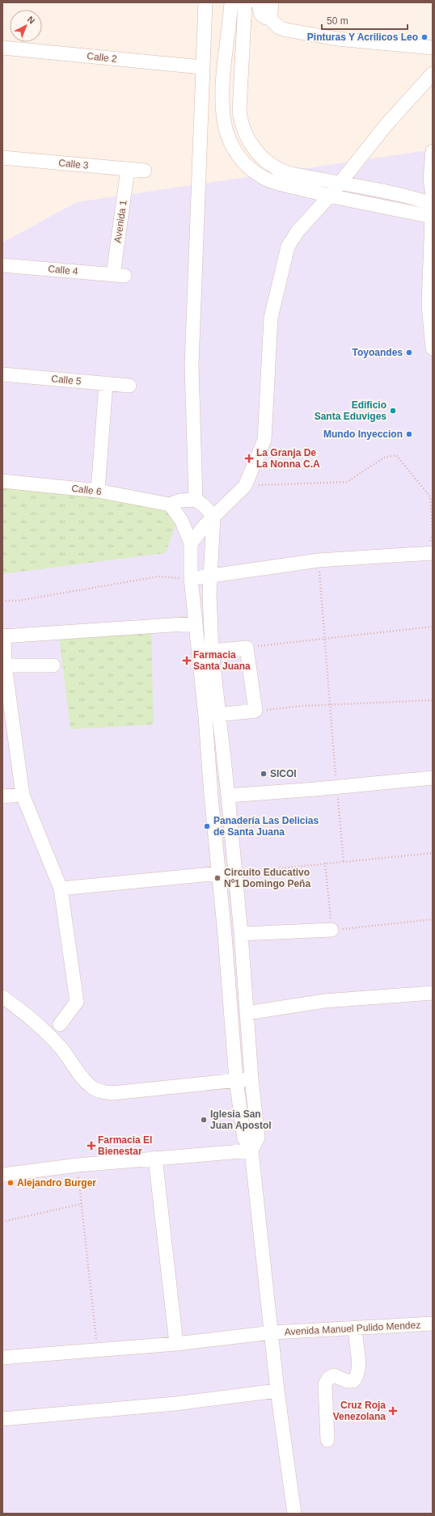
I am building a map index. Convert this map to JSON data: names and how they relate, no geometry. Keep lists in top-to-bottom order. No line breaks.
{"streets":{"street":["Calle 2","Calle 3","Avenida 1","Calle 4","Calle 5","Calle 6","Avenida Manuel Pulido Mendez"]},"crossings":[["Calle 3","Avenida 1"],["Avenida 1","Calle 4"]],"places":{"other":["Pinturas Y Acrilicos Leo","Toyoandes","Edificio Santa Eduviges","Mundo Inyeccion","SICOI","Panadería Las Delicias de Santa Juana","Circuito Educativo Nº1 Domingo Peña","Iglesia San Juan Apostol","Alejandro Burger"],"health":["La Granja De La Nonna C.A","Farmacia Santa Juana","Farmacia El Bienestar","Cruz Roja Venezolana"]},"scale_bar":"50 m","north":"top right"}
